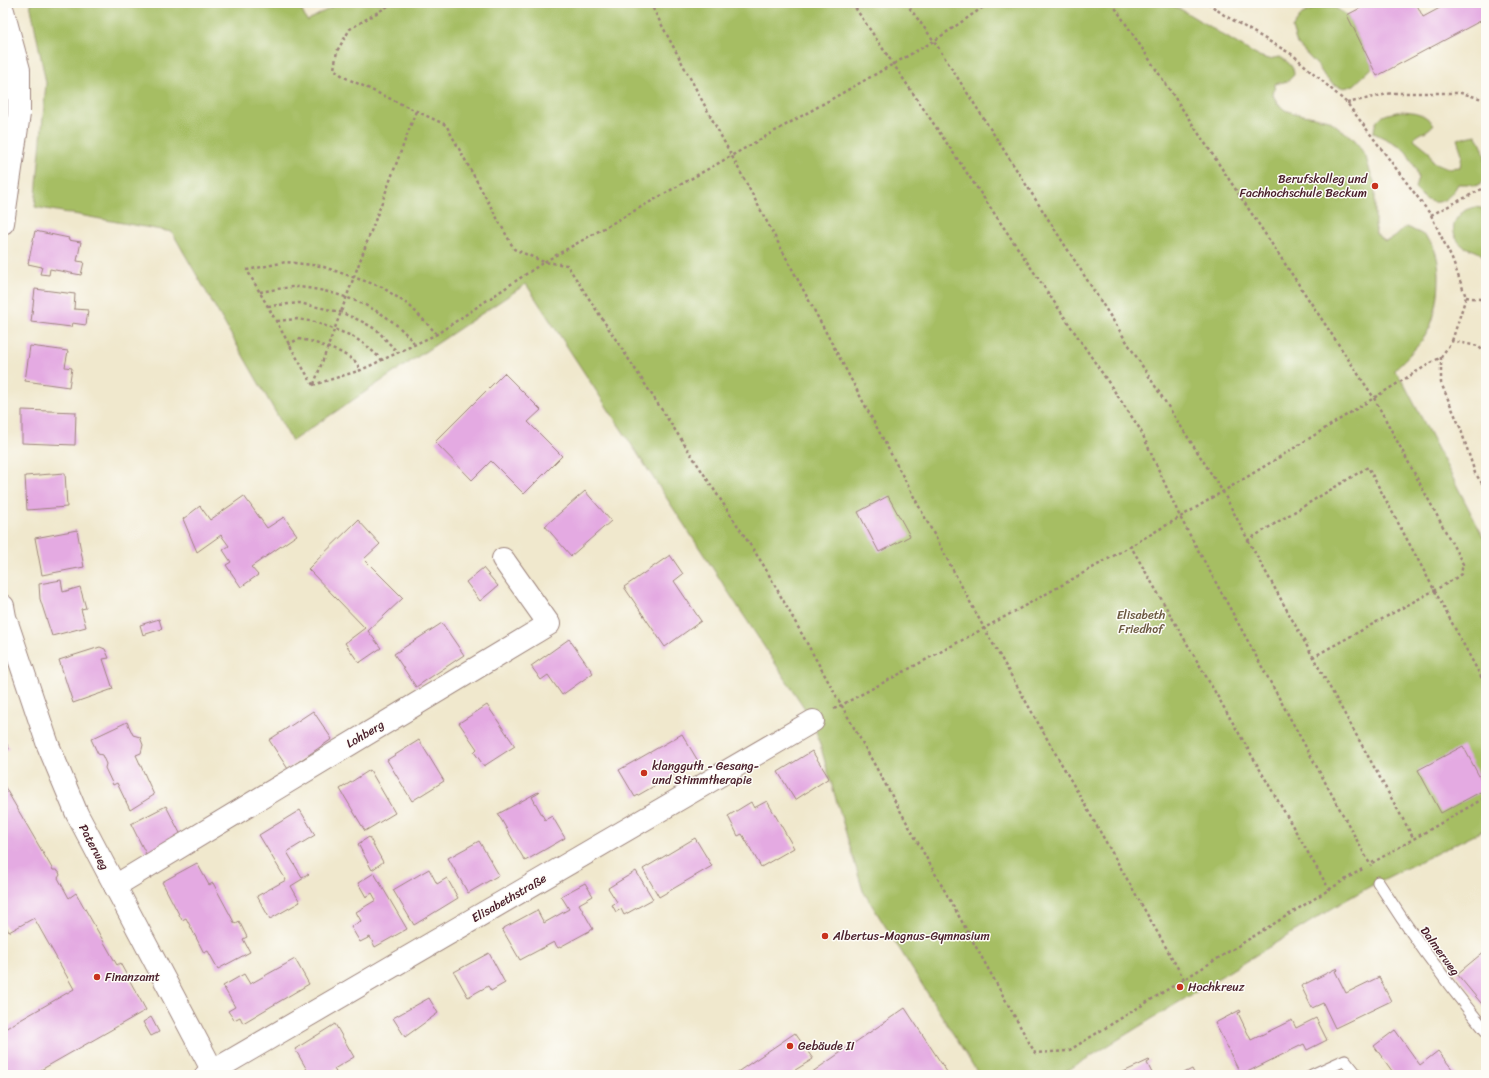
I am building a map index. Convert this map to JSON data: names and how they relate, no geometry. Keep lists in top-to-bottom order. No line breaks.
{"streets":{"street":["Lohberg","Paterweg","Elisabethstraße"],"lane":["Dalmerweg"]},"crossings":[["Lohberg","Paterweg"],["Paterweg","Elisabethstraße"]],"parks":["Elisabeth Friedhof"],"places":["Berufskolleg und Fachhochschule Beckum","klangguth - Gesang- und Stimmtherapie","Albertus-Magnus-Gymnasium","Finanzamt","Hochkreuz","Gebäude II"]}
